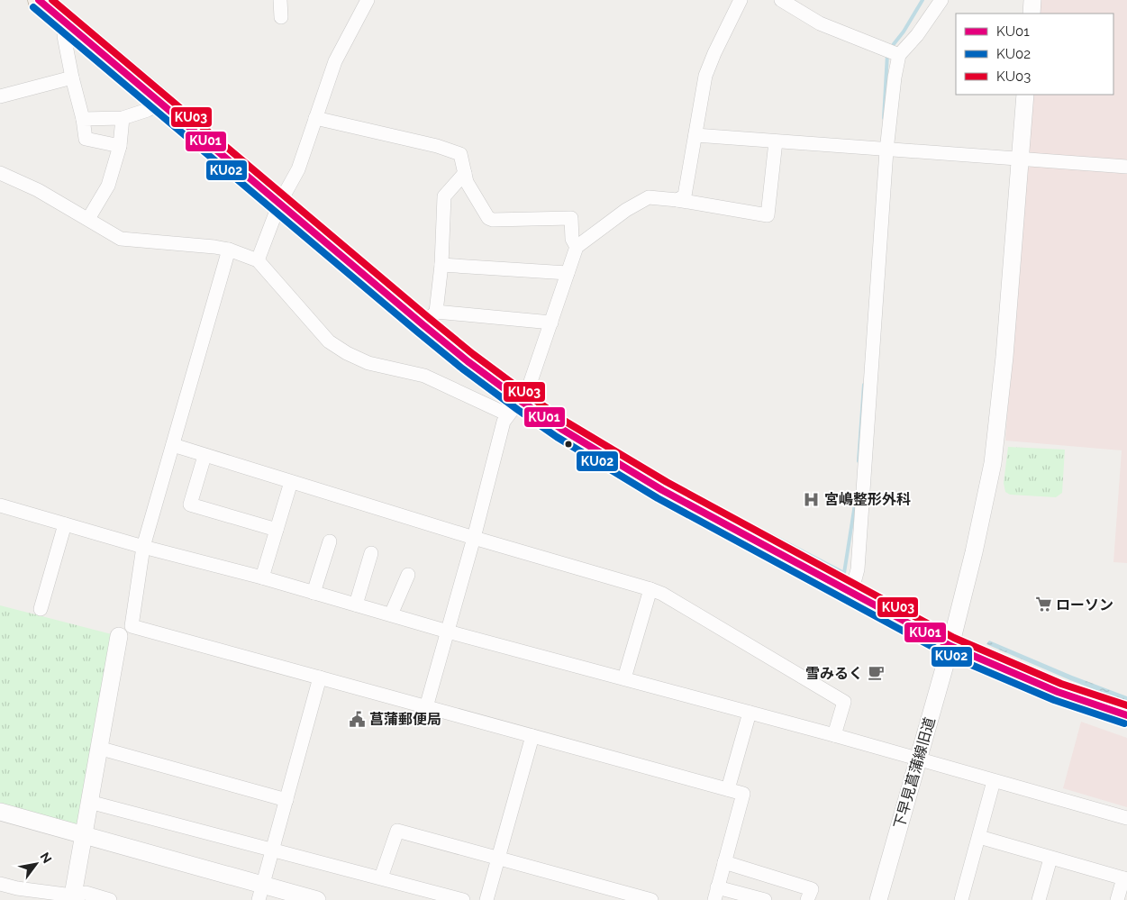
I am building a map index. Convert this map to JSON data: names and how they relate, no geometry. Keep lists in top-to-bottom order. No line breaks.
{"streets":{"street":["下早見菖蒲線旧道"]},"places":{"hospital":["宮嶋整形外科"],"supermarket":["ローソン"],"cafe":["雪みるく"],"public building":["菖蒲郵便局"]},"lines":["transit line KU01","transit line KU03","transit line KU02"],"legend":["KU01","KU02","KU03"],"north":"top right"}
